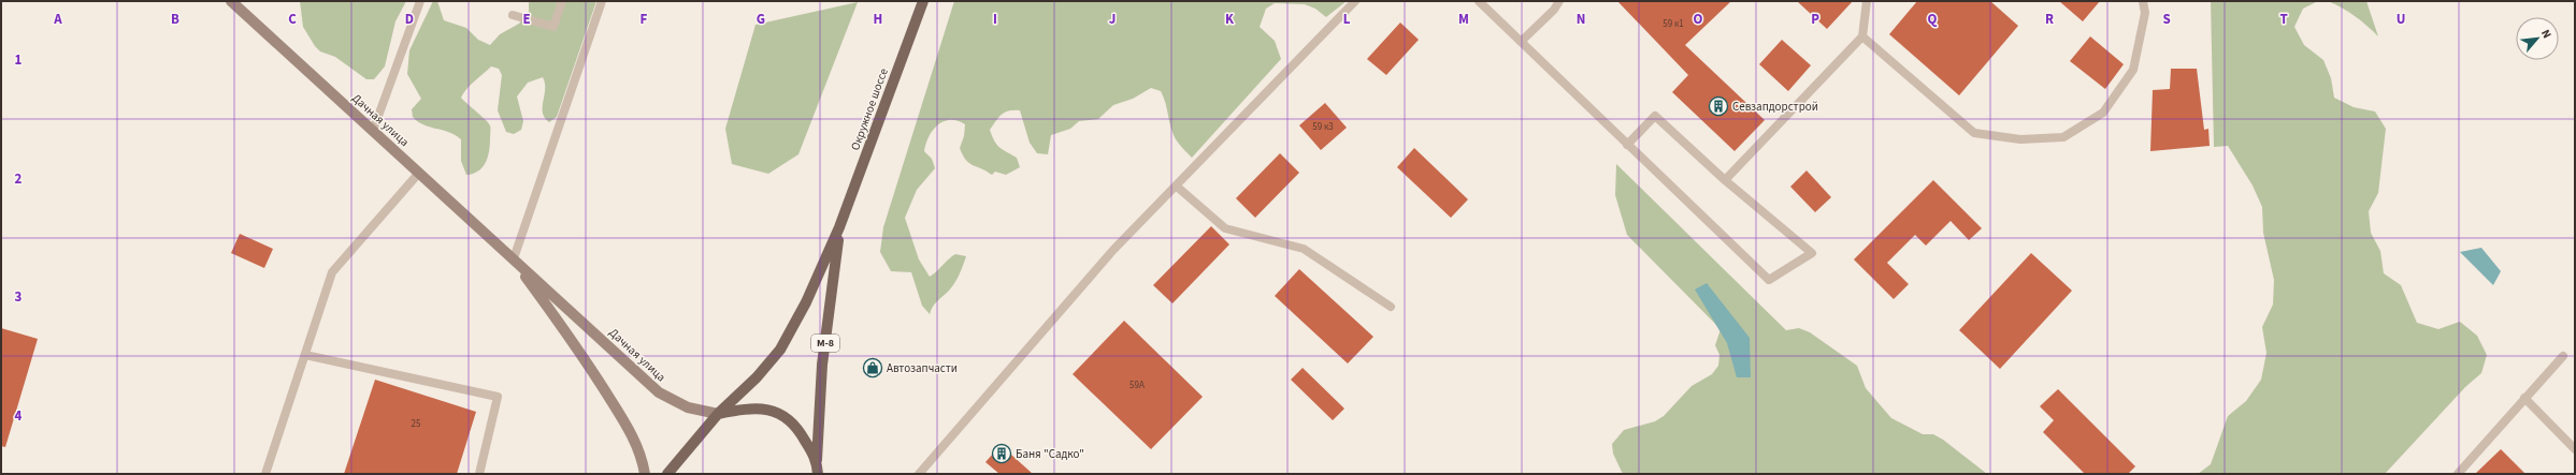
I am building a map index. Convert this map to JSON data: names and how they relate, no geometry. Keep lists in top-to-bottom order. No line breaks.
{"streets":{"main road":["Окружное шоссе","М-8"],"street":["Дачная улица"]},"crossings":[["Окружное шоссе","Дачная улица"]],"places":{"building":["Севзапдорстрой","Баня \"Садко\""],"shop":["Автозапчасти"]},"house_numbers":["59 к1","59 к3","59А","25"],"north":"top right","grid":{"columns":["A","B","C","D","E","F","G","H","I","J","K","L","M","N","O","P","Q","R","S","T","U"],"rows":["1","2","3","4"]}}
